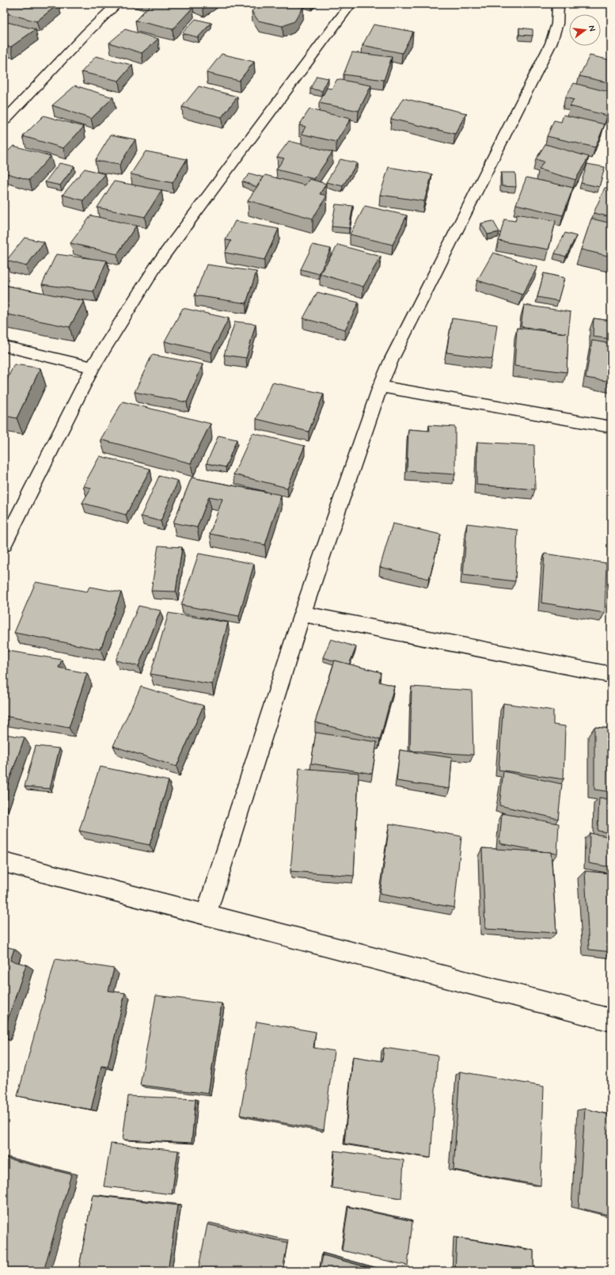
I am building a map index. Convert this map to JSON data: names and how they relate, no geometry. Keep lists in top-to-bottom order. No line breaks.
{"north":"right"}
